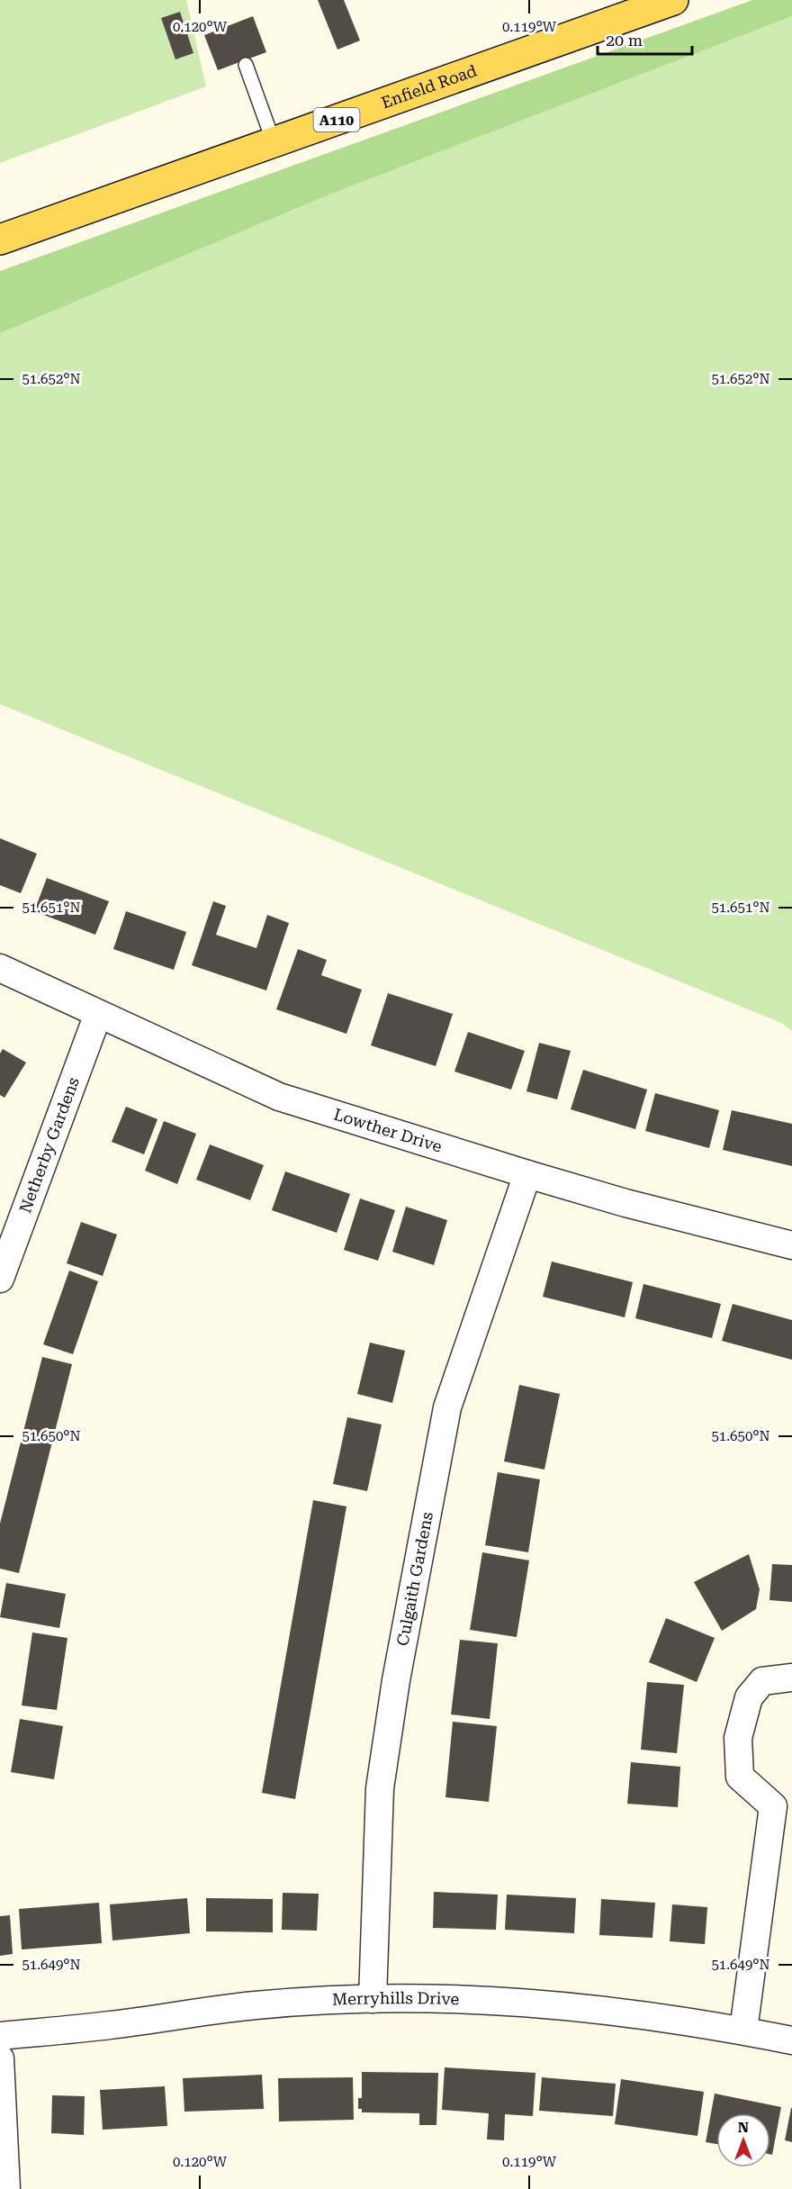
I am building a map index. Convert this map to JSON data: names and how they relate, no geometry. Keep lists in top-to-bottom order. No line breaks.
{"streets":{"main road":["Enfield Road","A110"],"street":["Lowther Drive","Netherby Gardens","Culgaith Gardens","Merryhills Drive"]},"crossings":[["Lowther Drive","Netherby Gardens"],["Lowther Drive","Culgaith Gardens"],["Culgaith Gardens","Merryhills Drive"]],"scale_bar":"20 m","north":"top","coordinates":["0.120°W","0.119°W","51.652°N","51.651°N","51.650°N","51.649°N"]}
